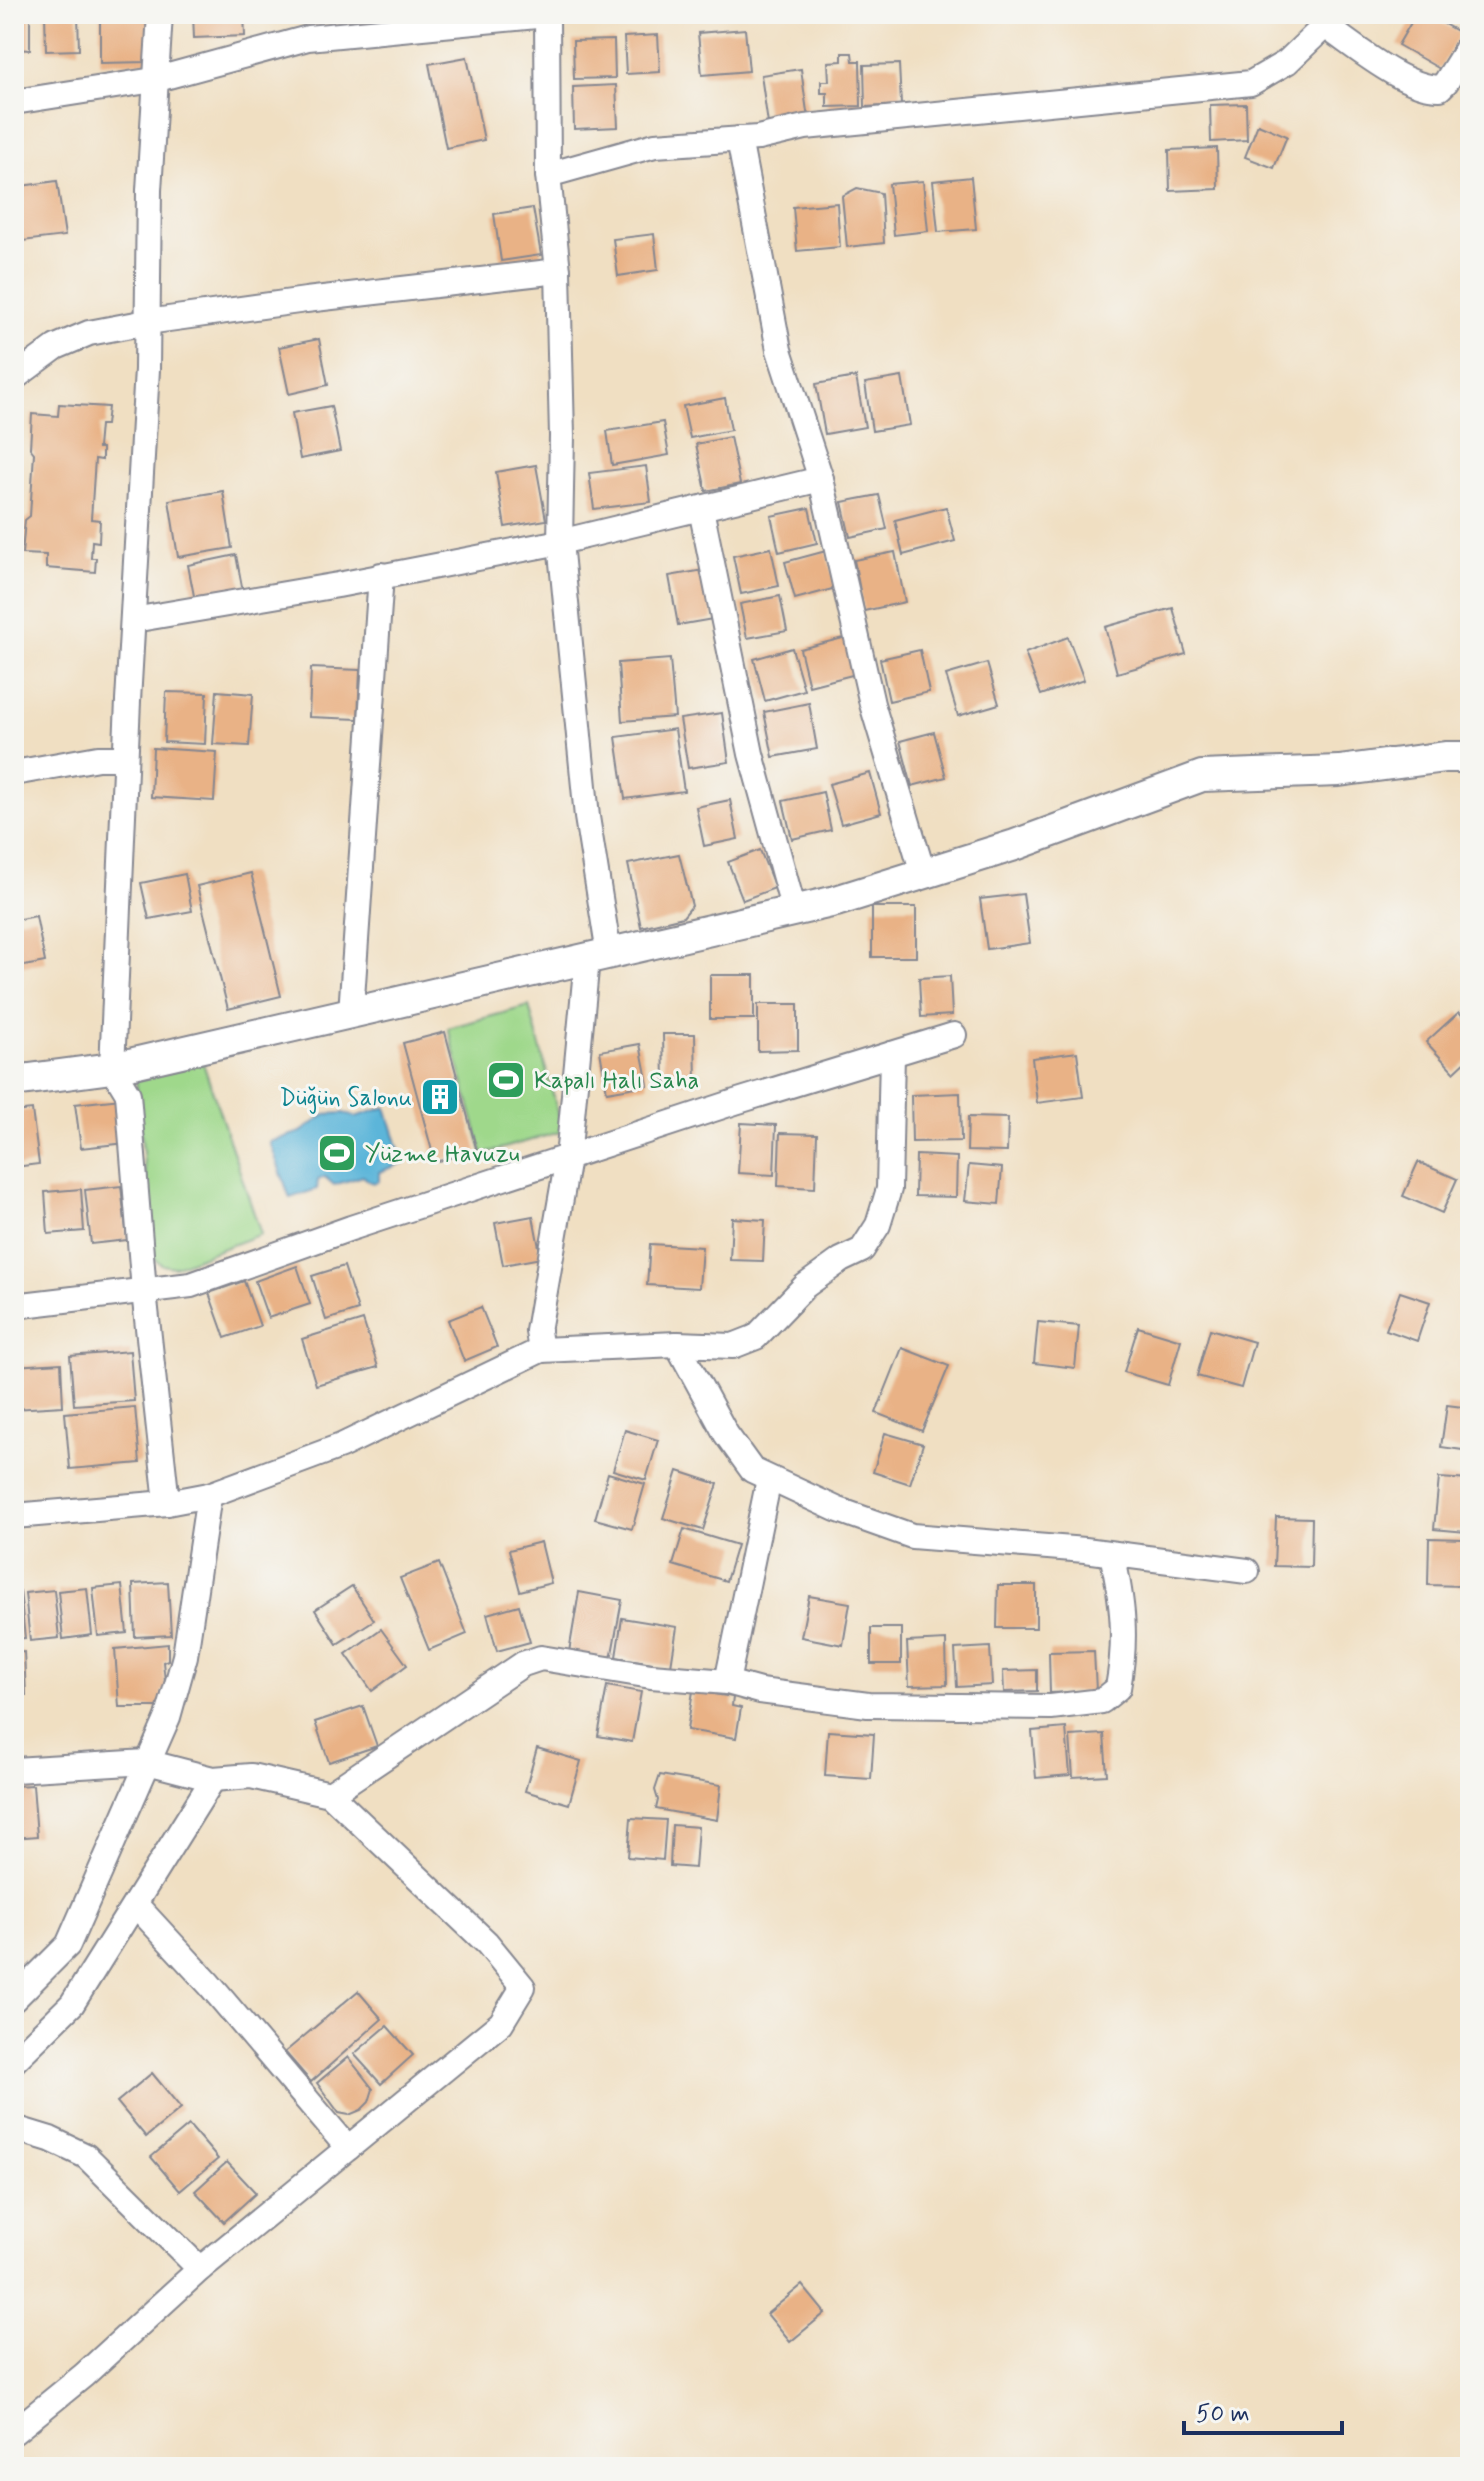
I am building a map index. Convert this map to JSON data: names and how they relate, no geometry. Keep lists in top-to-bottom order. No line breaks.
{"places":{"sports":["Kapalı Halı Saha","Yüzme Havuzu"],"building":["Düğün Salonu"]},"scale_bar":"50 m"}
